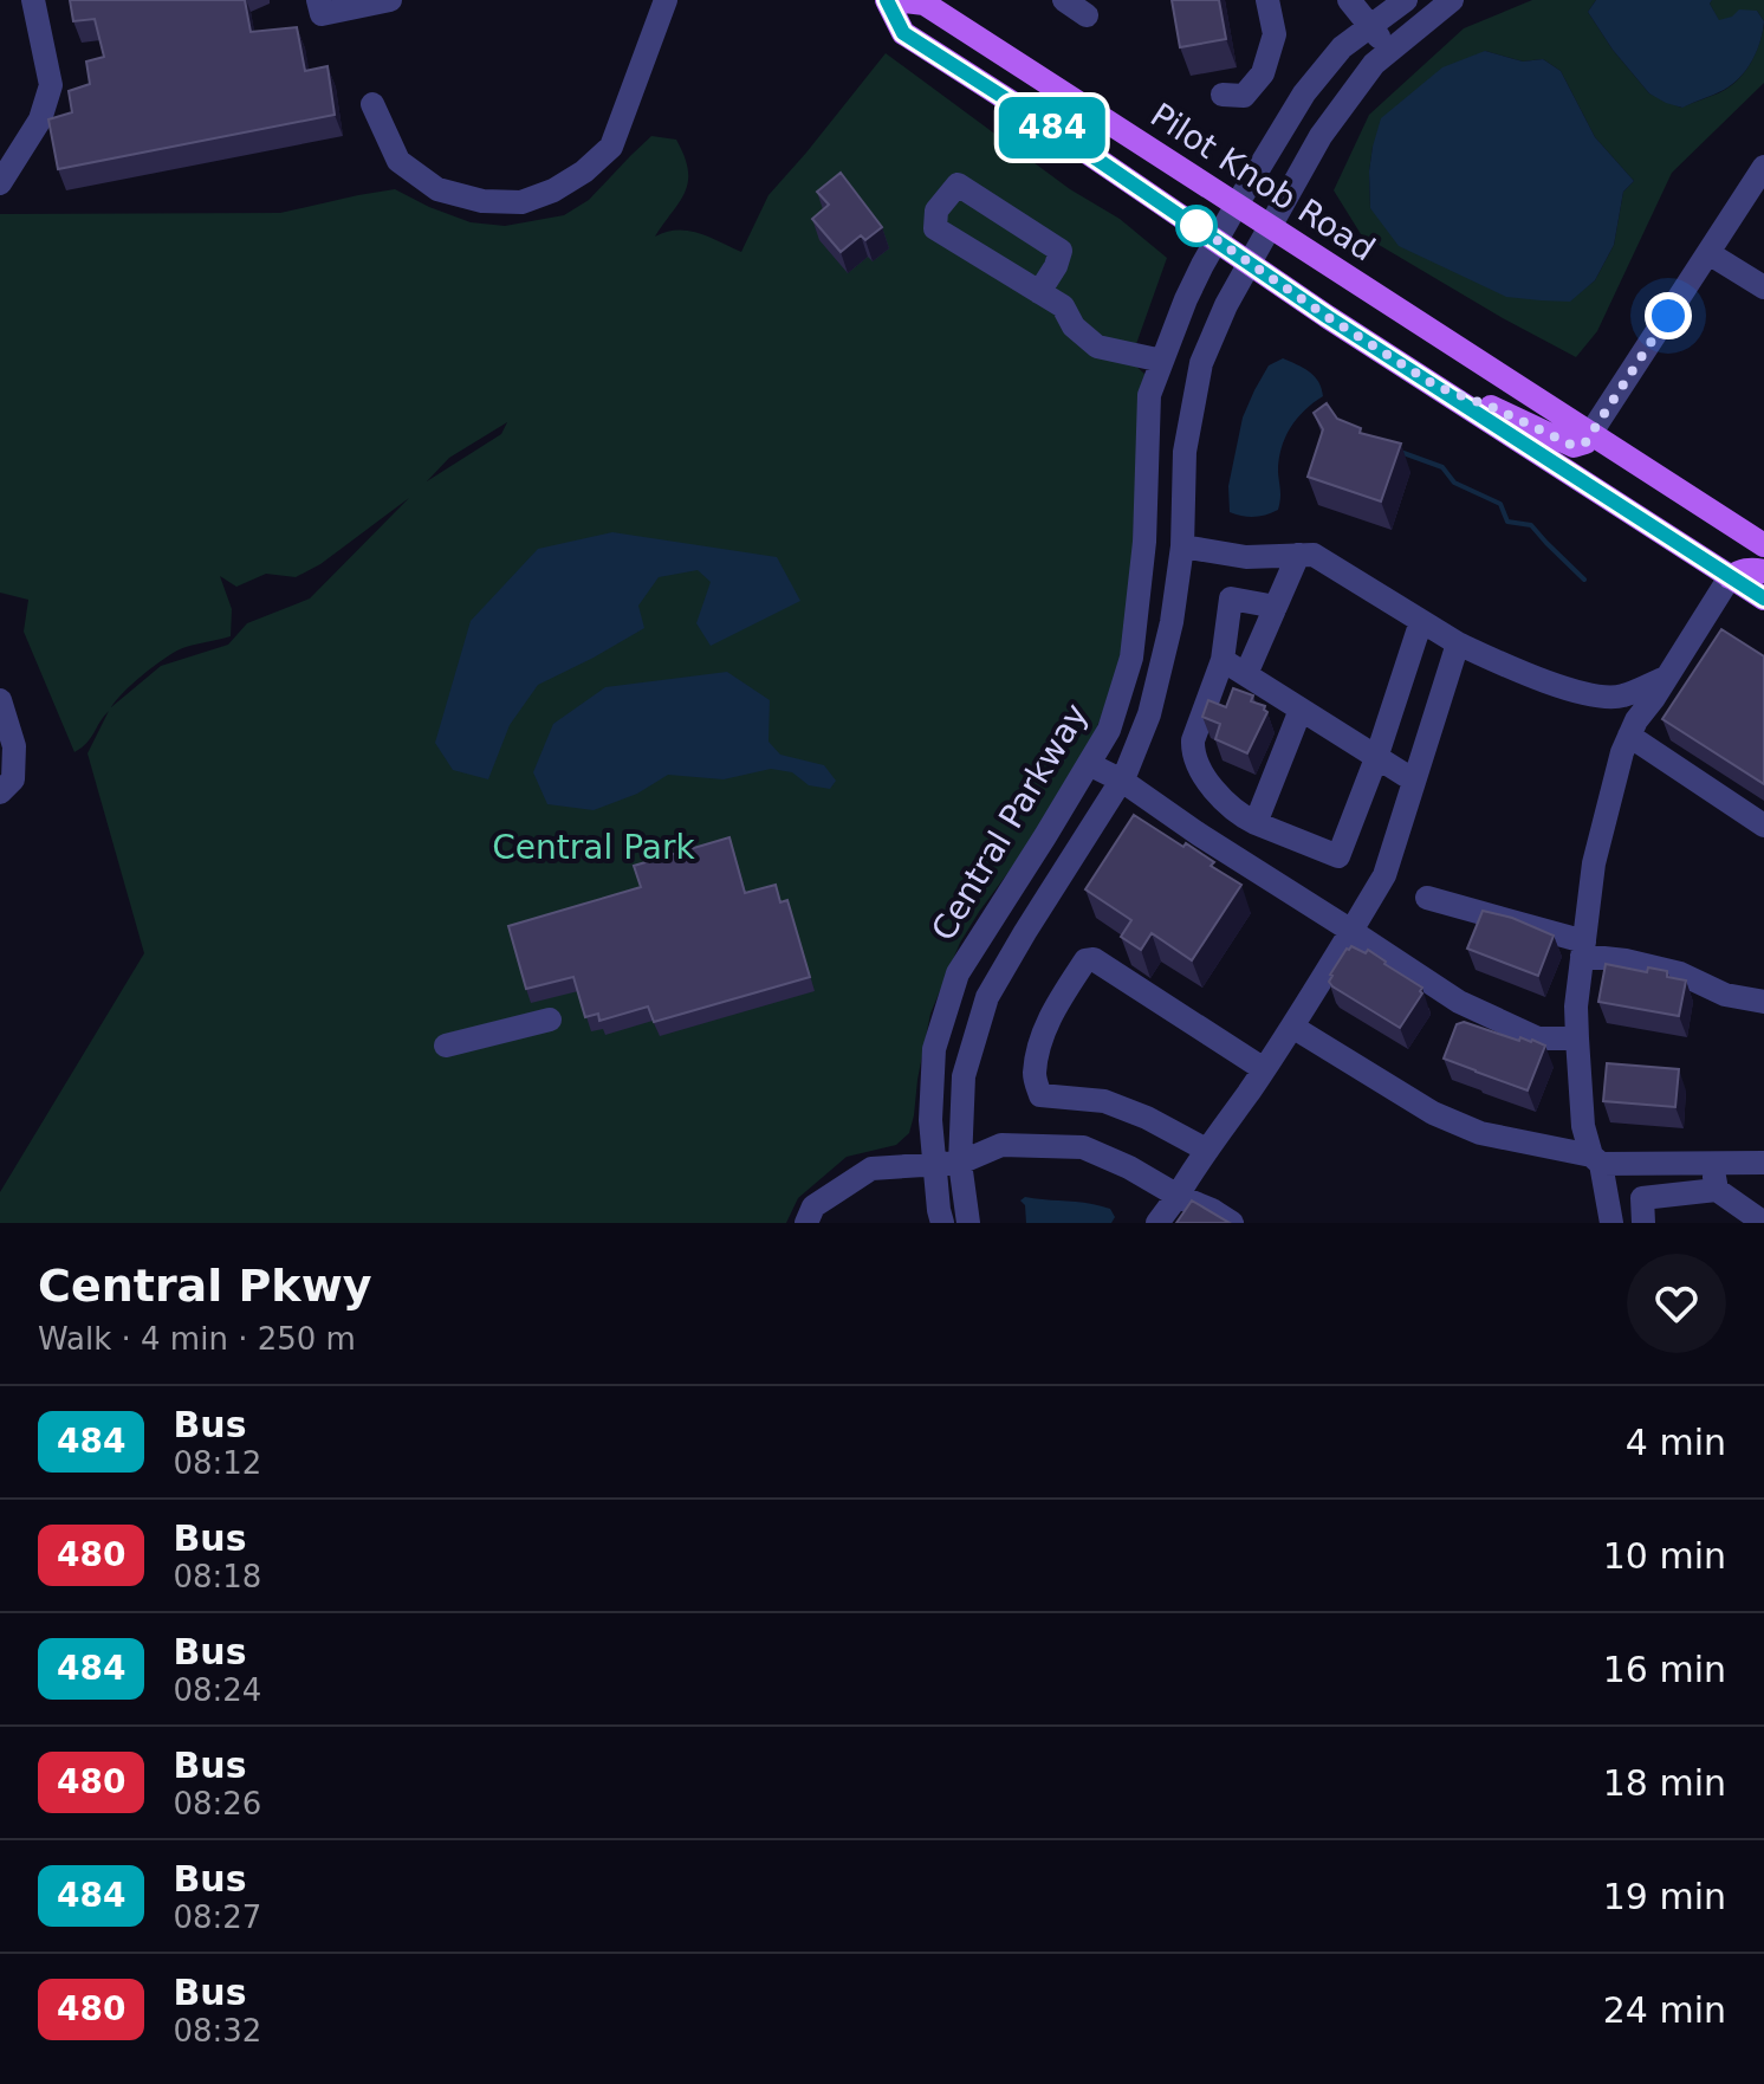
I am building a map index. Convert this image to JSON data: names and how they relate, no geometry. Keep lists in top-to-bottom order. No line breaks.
{"streets":{"main road":["Pilot Knob Road"],"street":["Central Parkway"]},"crossings":[["Pilot Knob Road","Central Parkway"]],"parks":["Central Park"],"lines":["bus line 484"],"page":{"on_map":"484","heading":["Central Pkwy","Walk · 4 min · 250 m"],"list":[{"mark":"484","name":"Bus","note":"08:12","value":"4 min"},{"mark":"480","name":"Bus","note":"08:18","value":"10 min"},{"mark":"484","name":"Bus","note":"08:24","value":"16 min"},{"mark":"480","name":"Bus","note":"08:26","value":"18 min"},{"mark":"484","name":"Bus","note":"08:27","value":"19 min"},{"mark":"480","name":"Bus","note":"08:32","value":"24 min"}]}}
